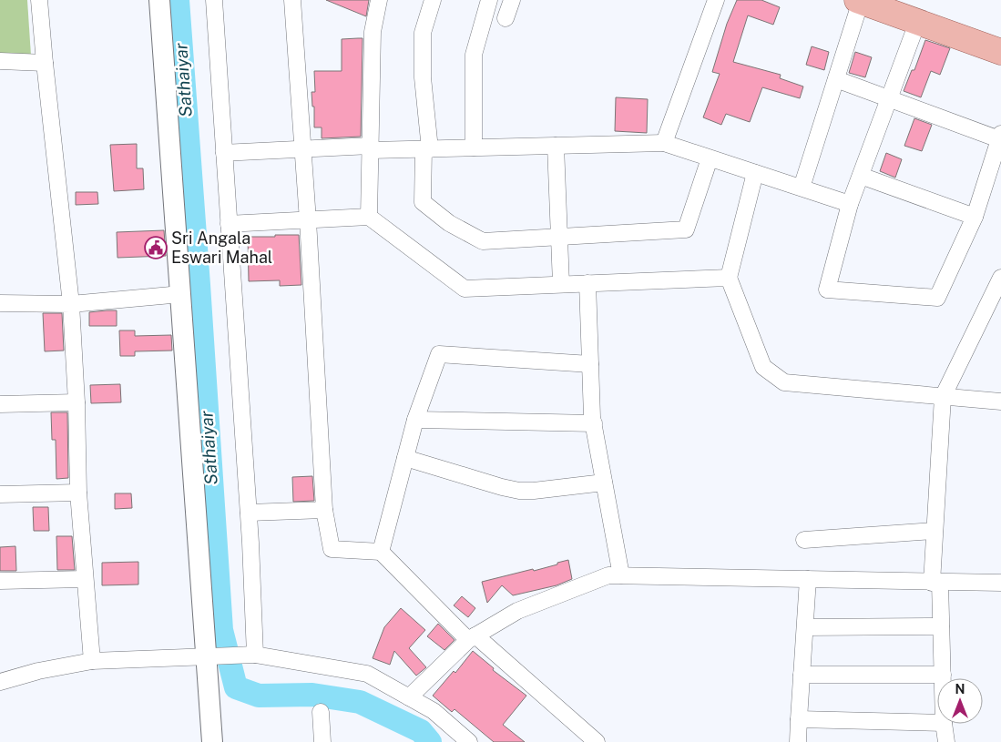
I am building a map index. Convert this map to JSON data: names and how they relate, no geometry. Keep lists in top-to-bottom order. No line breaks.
{"water":["Sathaiyar"],"places":{"public building":["Sri Angala Eswari Mahal"]},"north":"top"}
